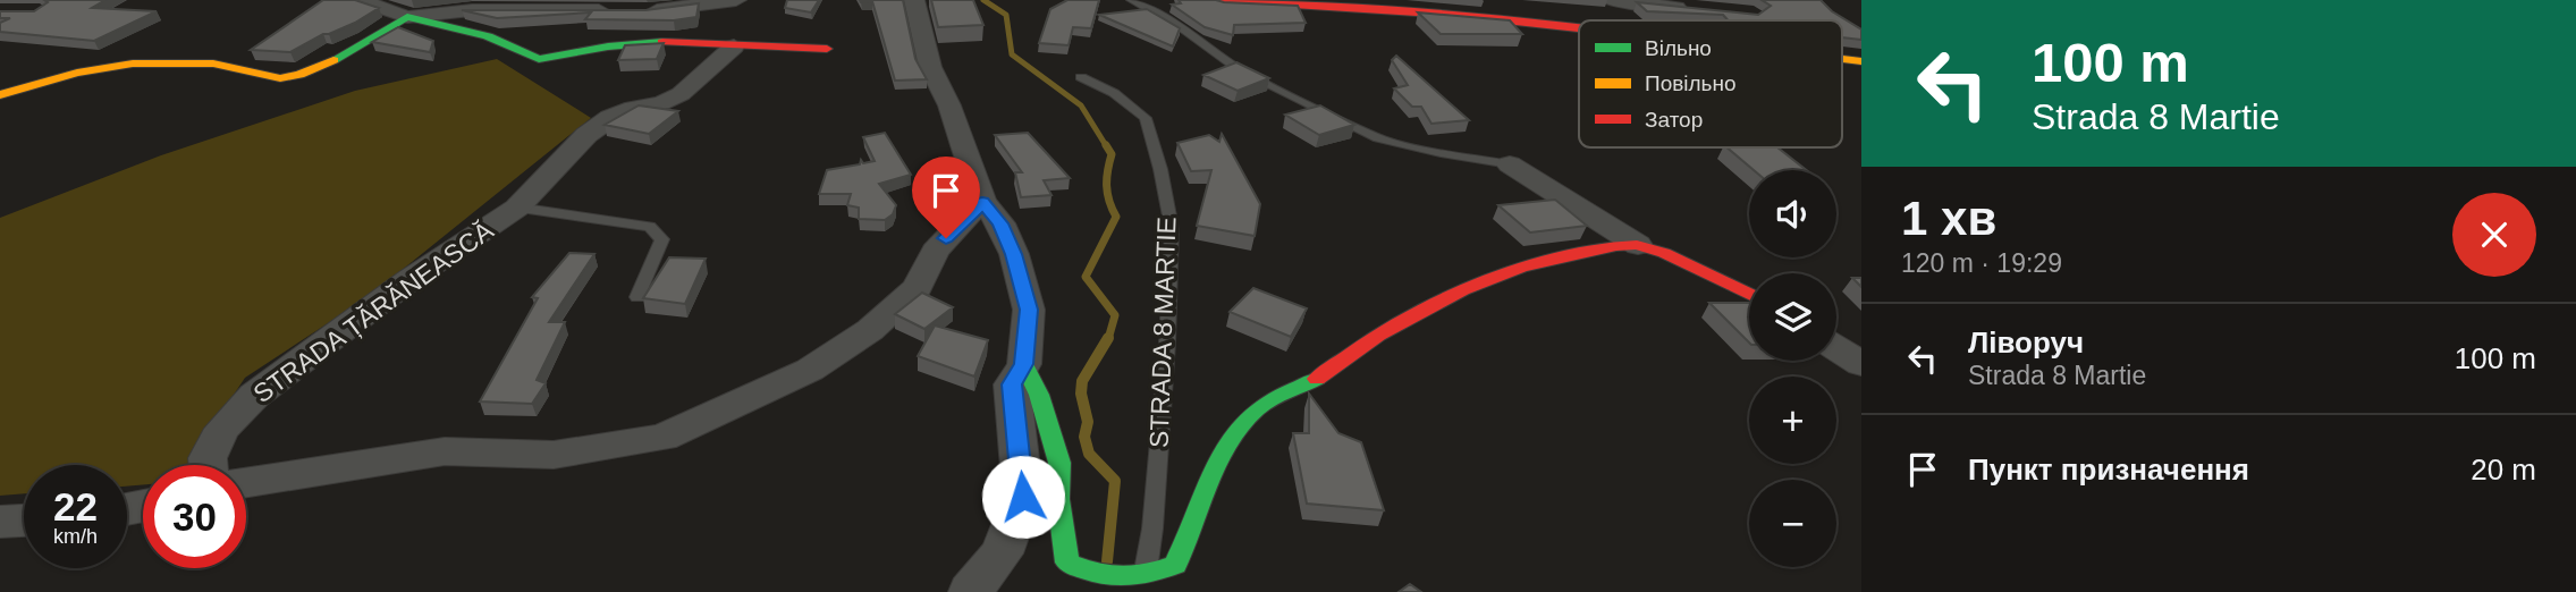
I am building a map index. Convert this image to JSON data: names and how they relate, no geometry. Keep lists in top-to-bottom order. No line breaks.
{"streets":{"street":["STRADA ȚĂRĂNEASCĂ"],"lane":["STRADA 8 MARTIE"]},"legend":["Вільно","Повільно","Затор"],"page":{"turn":["100 m","Strada 8 Martie"],"heading":["1 хв","120 m · 19:29"],"map_buttons":["+","−"],"list":[{"name":"Ліворуч","note":"Strada 8 Martie","value":"100 m"},{"name":"Пункт призначення","value":"20 m"}],"speed":"22 km/h","limit":"30"}}
